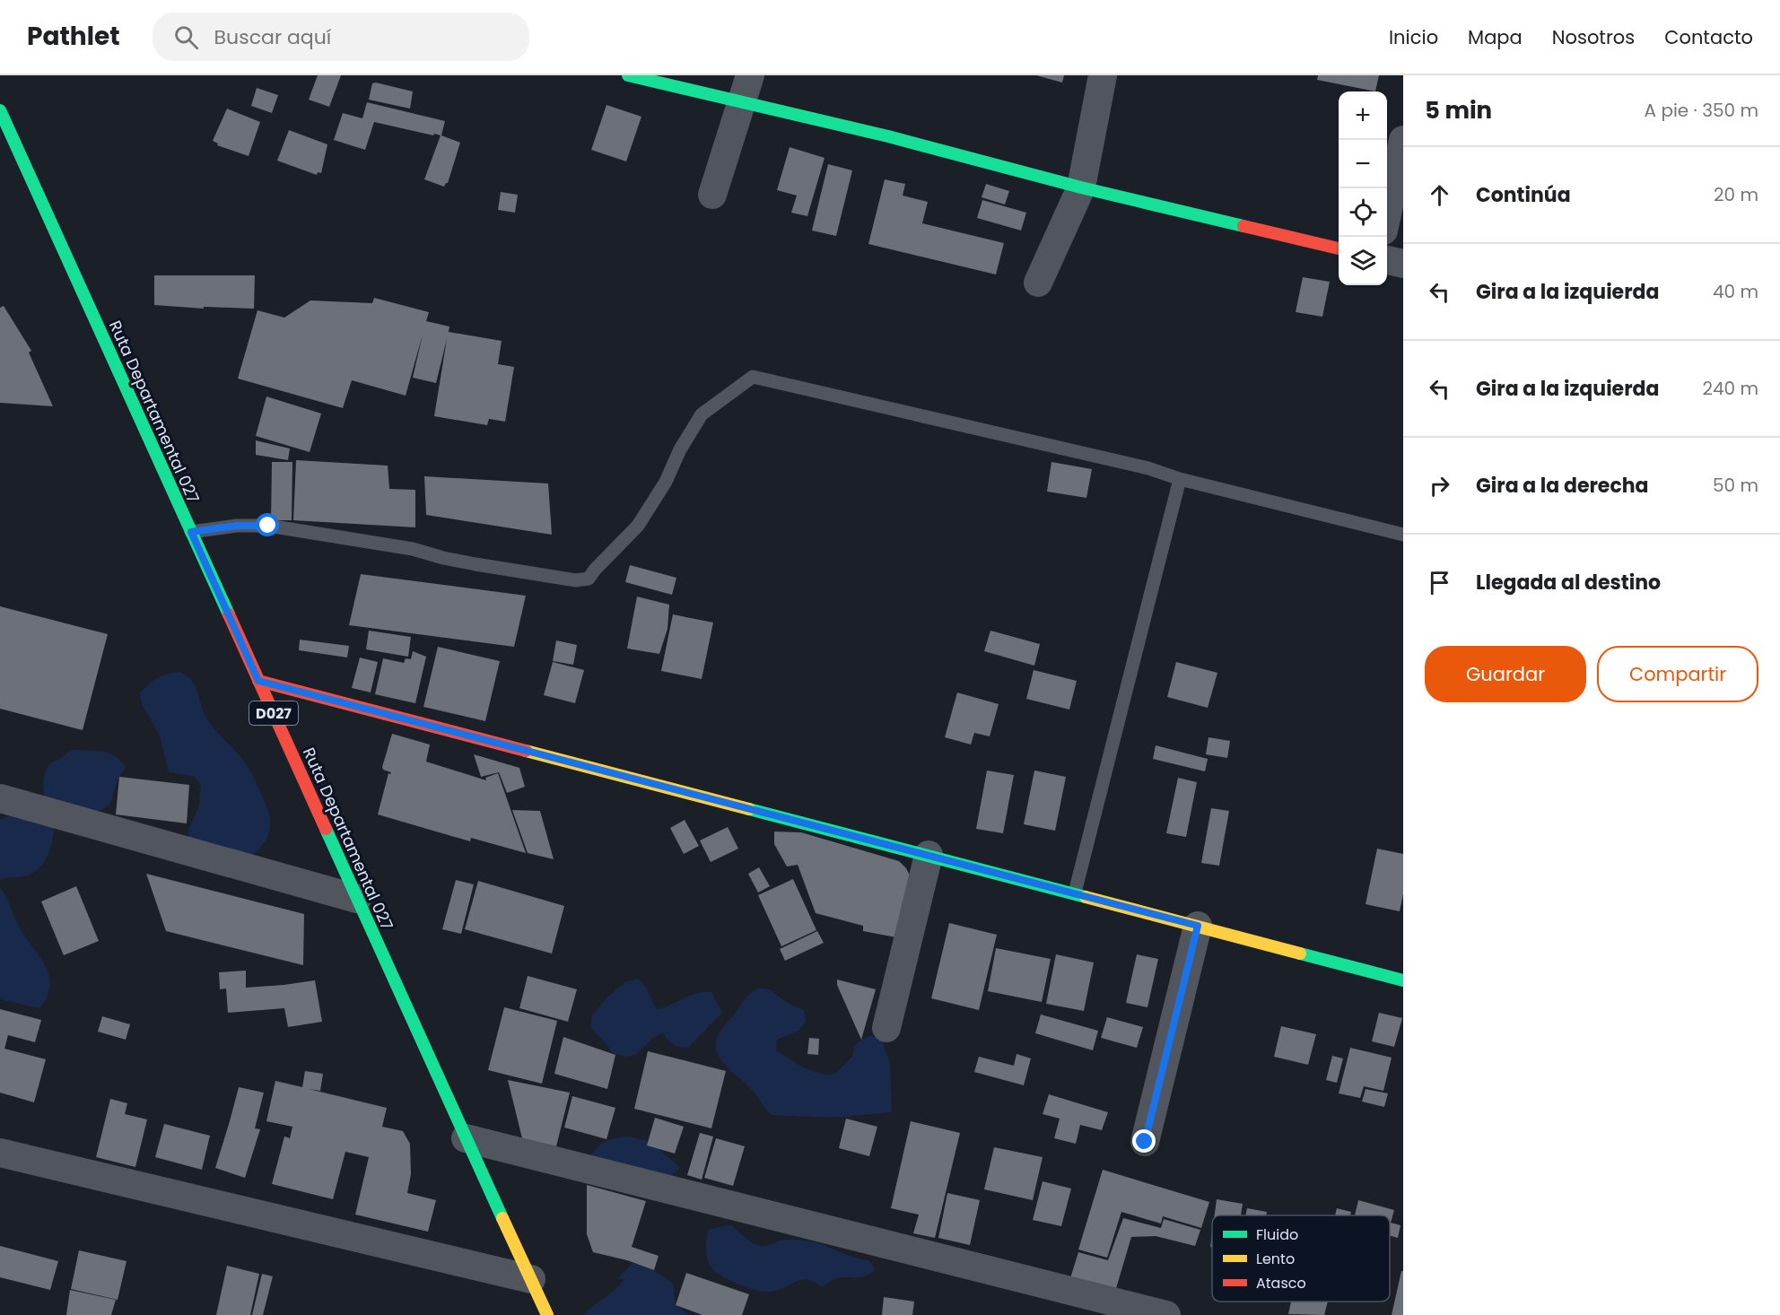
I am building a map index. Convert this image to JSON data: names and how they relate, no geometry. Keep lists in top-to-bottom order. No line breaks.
{"streets":{"street":["Ruta Departamental 027","D027"]},"legend":["Fluido","Lento","Atasco"],"page":{"header":"Pathlet","search":"Buscar aquí","nav":["Inicio","Mapa","Nosotros","Contacto"],"heading":["5 min","A pie · 350 m"],"map_buttons":["+","−"],"list":[["Continúa","20 m"],["Gira a la izquierda","40 m"],["Gira a la izquierda","240 m"],["Gira a la derecha","50 m"],"Llegada al destino"],"buttons":["Guardar","Compartir"]}}
